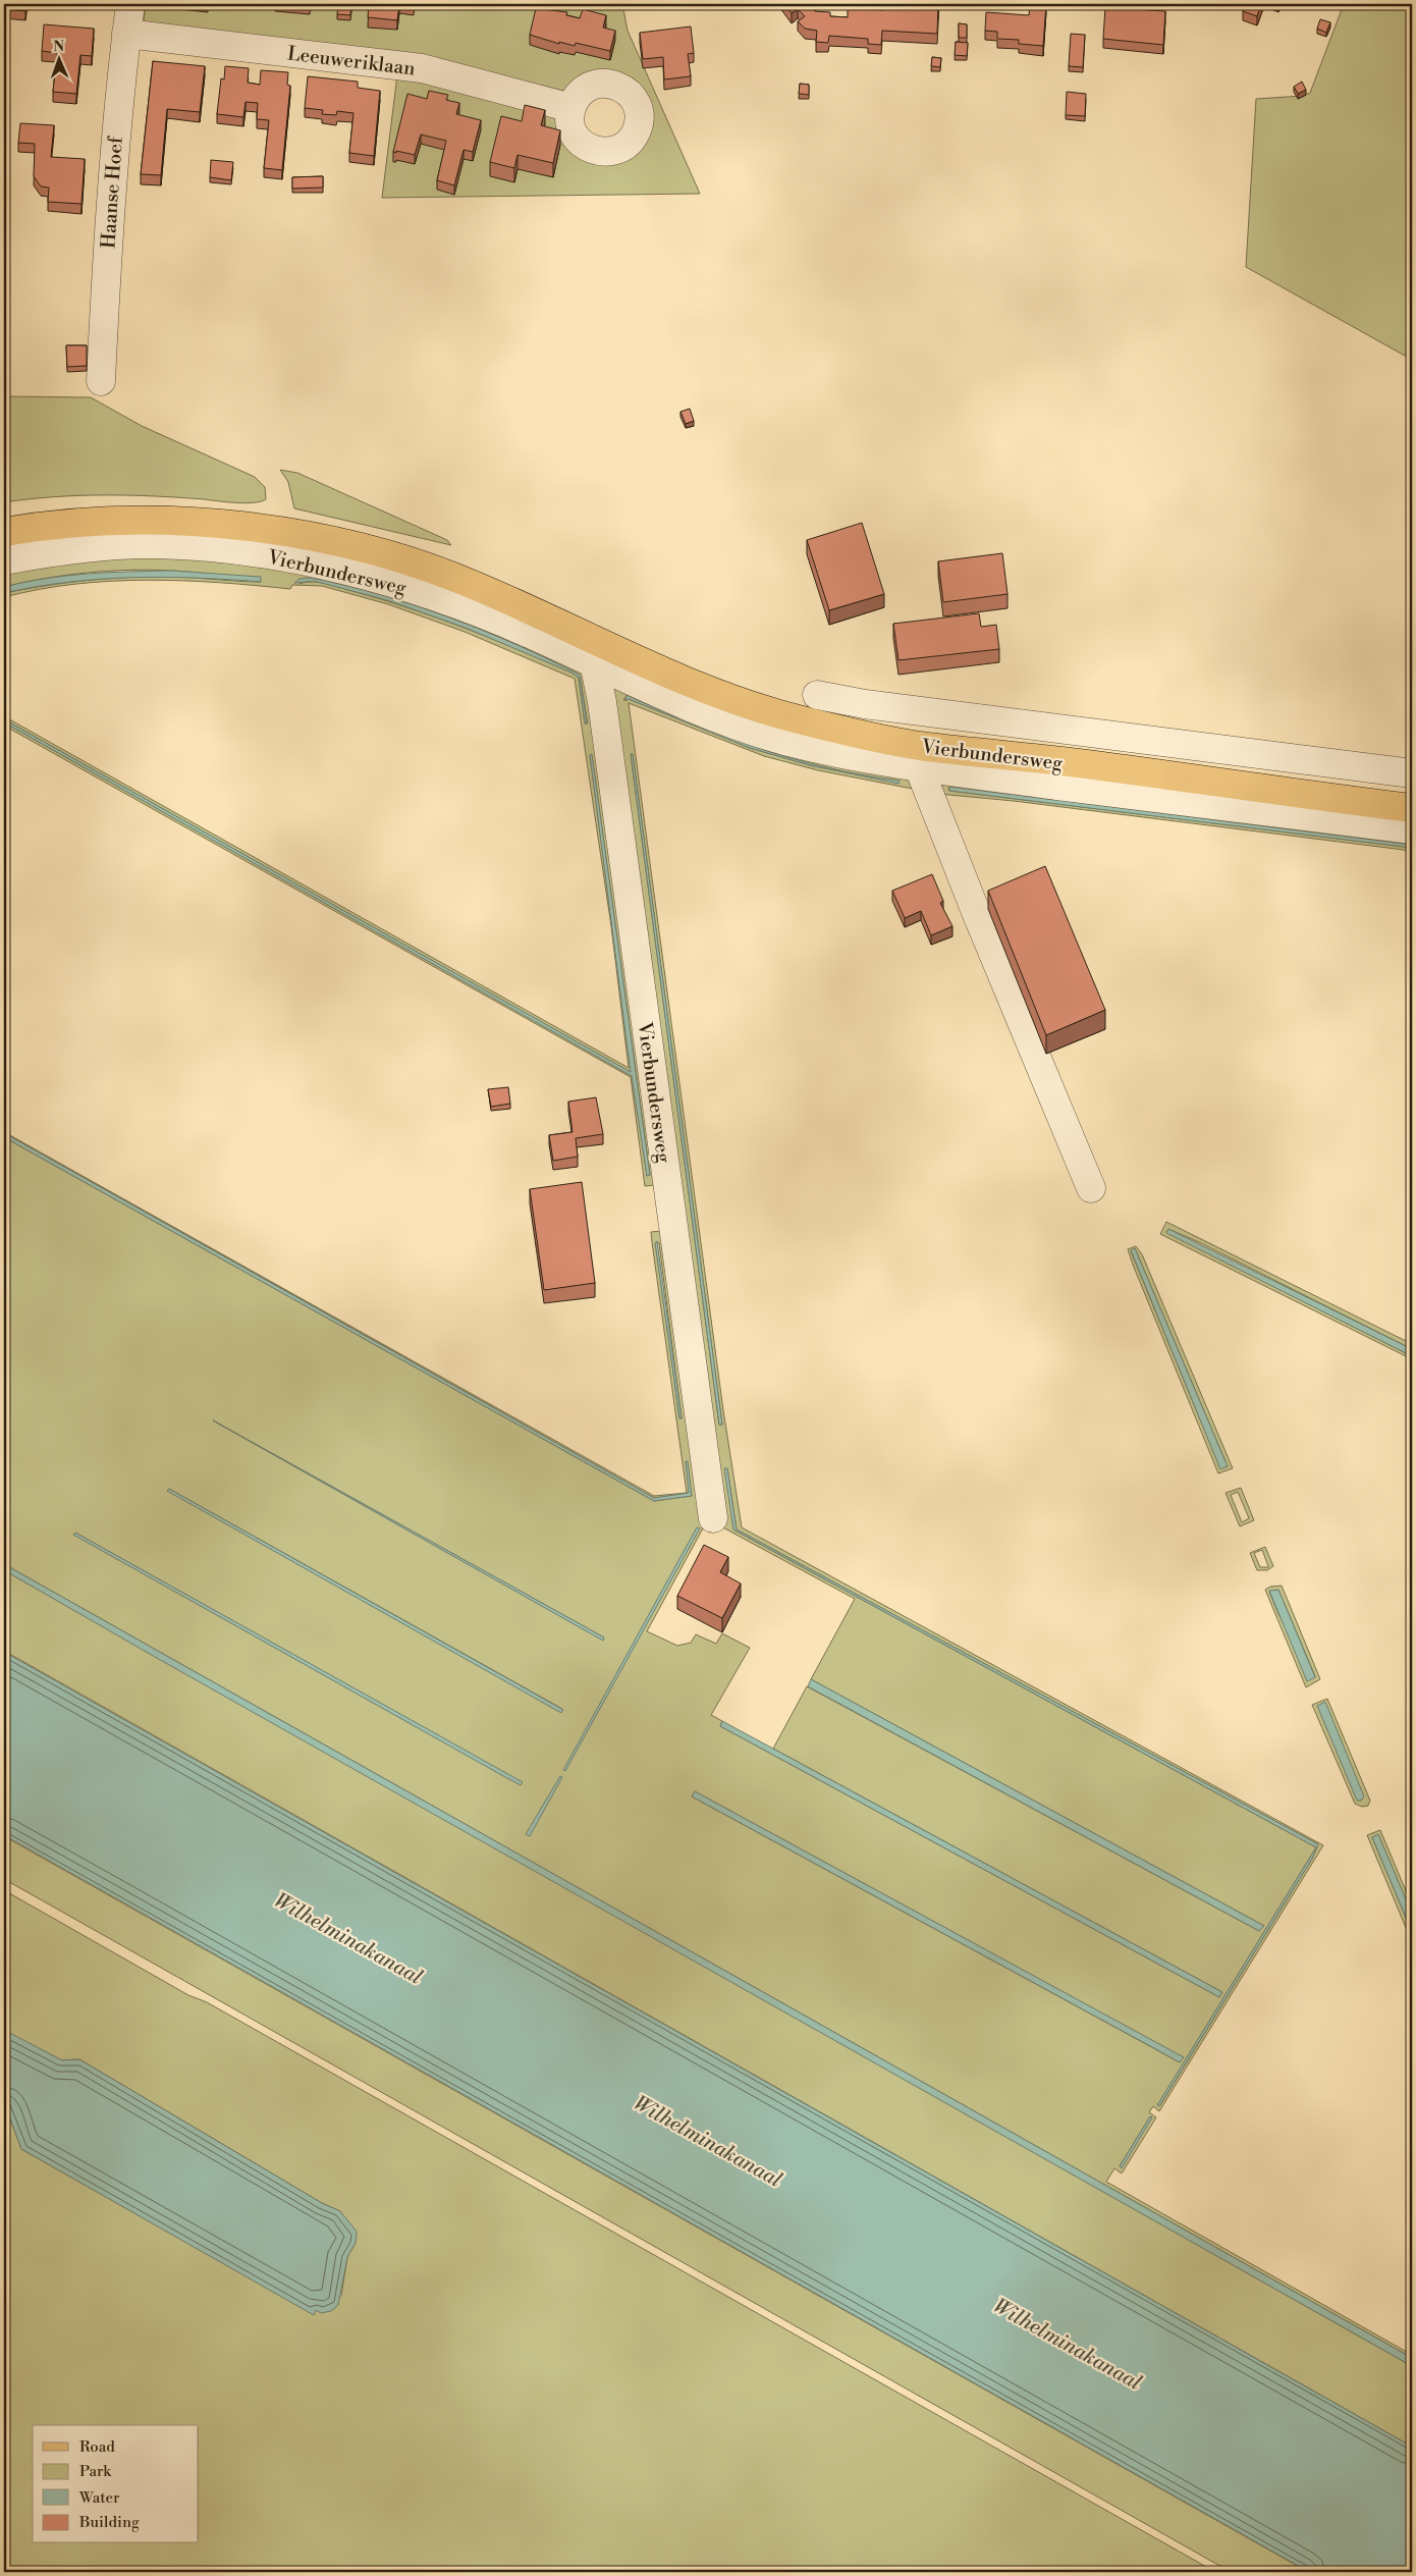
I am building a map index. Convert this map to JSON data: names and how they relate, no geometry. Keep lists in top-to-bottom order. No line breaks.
{"streets":{"main road":["Vierbundersweg"],"street":["Leeuweriklaan","Haanse Hoef"]},"crossings":[["Leeuweriklaan","Haanse Hoef"]],"water":["Wilhelminakanaal"],"legend":["Road","Park","Water","Building"],"north":"top"}
